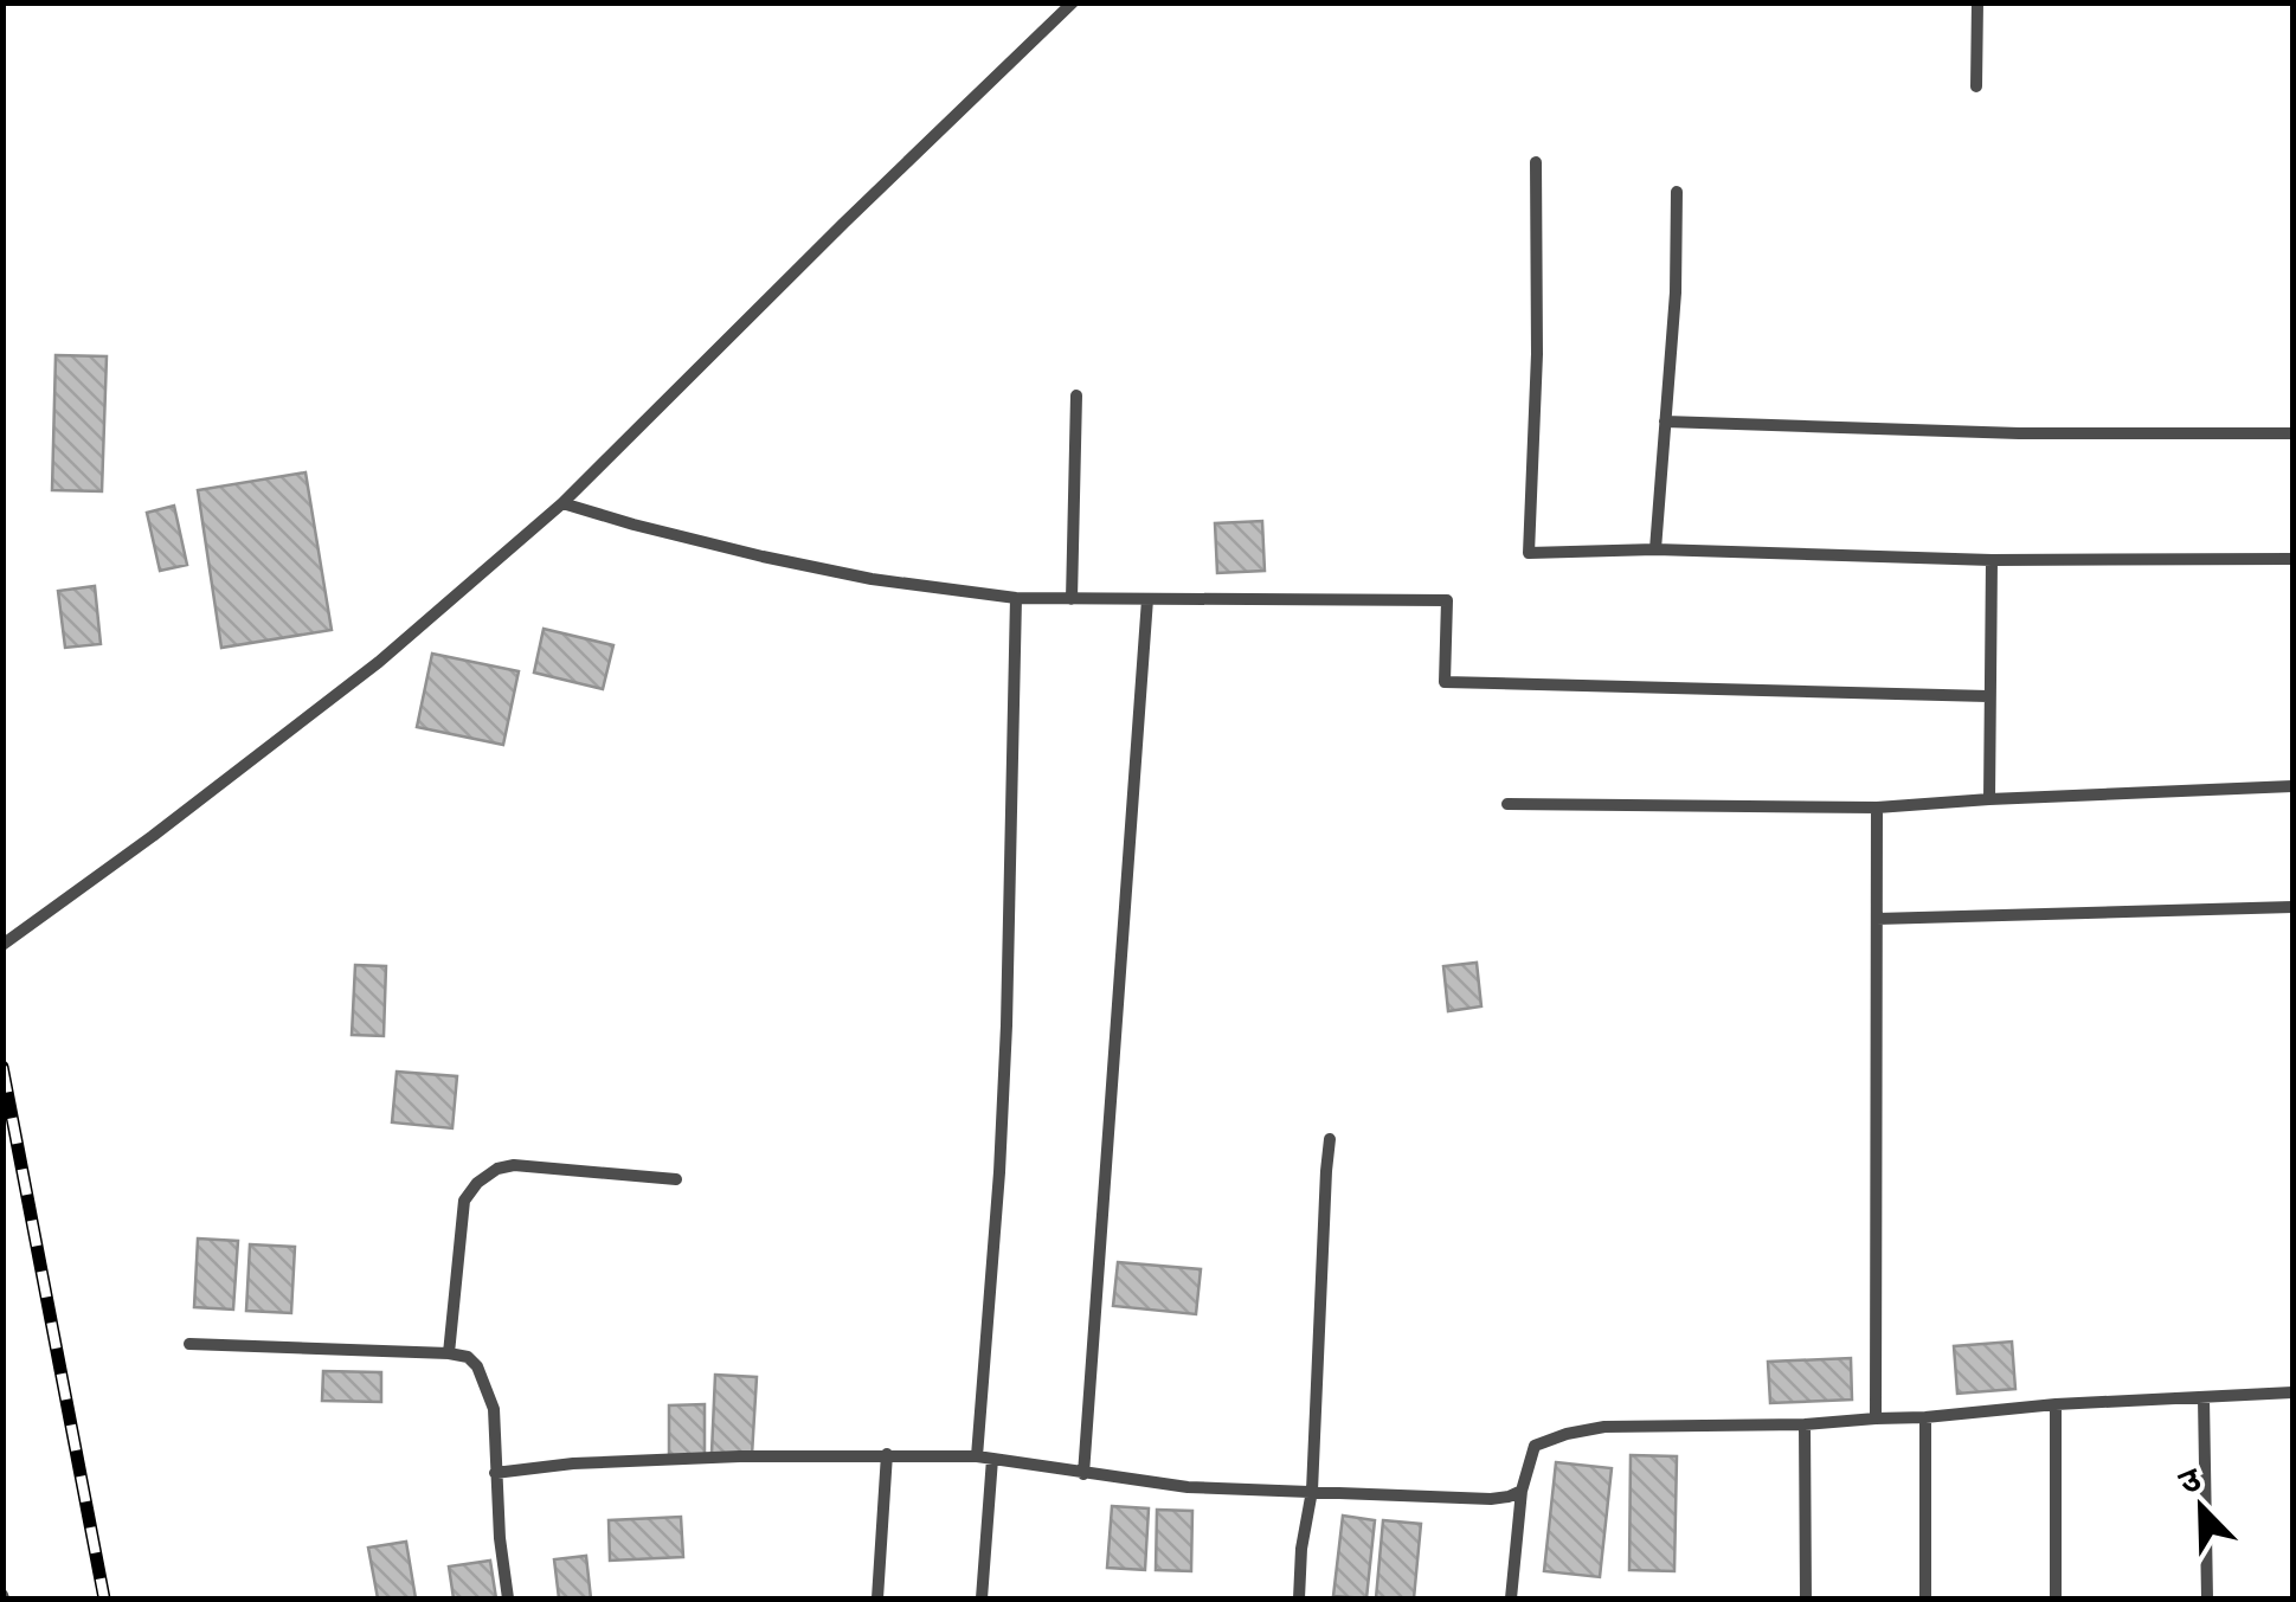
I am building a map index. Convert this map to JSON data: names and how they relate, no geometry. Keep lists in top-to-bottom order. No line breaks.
{"north":"top left"}
